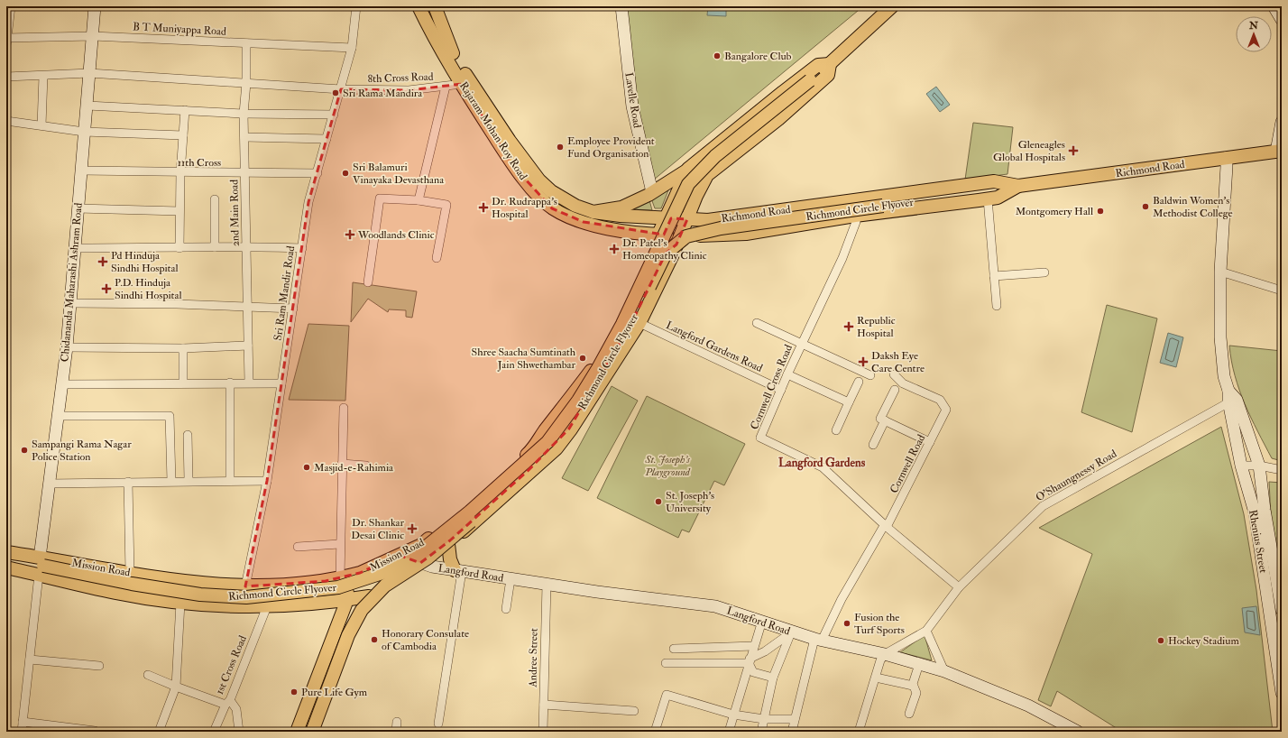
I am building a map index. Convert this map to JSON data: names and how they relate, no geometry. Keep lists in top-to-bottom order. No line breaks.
{"streets":{"main road":["Rajaram Mohan Roy Road","Richmond Road","Richmond Circle Flyover","Mission Road"],"street":["B T Muniyappa Road","8th Cross Road","Lavelle Road","11th Cross","2nd Main Road","Chidananda Maharashi Ashram Road","Sri Ram Mandir Road","Langford Gardens Road","Cornwell Cross Road","Cornwell Road","O'Shaungnessy Road","Rhenius Street","Langford Road","Andree Street","1st Cross Road"]},"crossings":[["B T Muniyappa Road","2nd Main Road"],["B T Muniyappa Road","Chidananda Maharashi Ashram Road"],["B T Muniyappa Road","Sri Ram Mandir Road"],["8th Cross Road","Rajaram Mohan Roy Road"],["8th Cross Road","2nd Main Road"],["8th Cross Road","Chidananda Maharashi Ashram Road"],["8th Cross Road","Sri Ram Mandir Road"],["Lavelle Road","Rajaram Mohan Roy Road"],["Rajaram Mohan Roy Road","Richmond Road"],["Rajaram Mohan Roy Road","Richmond Circle Flyover"],["Rajaram Mohan Roy Road","Mission Road"],["11th Cross","2nd Main Road"],["11th Cross","Chidananda Maharashi Ashram Road"],["11th Cross","Sri Ram Mandir Road"],["Richmond Road","Richmond Circle Flyover"],["Richmond Road","Cornwell Cross Road"],["Richmond Road","Rhenius Street"],["Richmond Road","Mission Road"],["Richmond Circle Flyover","Chidananda Maharashi Ashram Road"],["Richmond Circle Flyover","Mission Road"],["Chidananda Maharashi Ashram Road","Mission Road"],["Sri Ram Mandir Road","Mission Road"],["Langford Gardens Road","Cornwell Cross Road"],["Langford Gardens Road","Mission Road"],["Cornwell Cross Road","Cornwell Road"],["Cornwell Cross Road","O'Shaungnessy Road"],["Cornwell Road","Langford Road"],["O'Shaungnessy Road","Rhenius Street"],["O'Shaungnessy Road","Langford Road"],["Mission Road","Langford Road"],["Mission Road","1st Cross Road"],["Langford Road","Andree Street"]],"districts":["Langford Gardens"],"parks":["St. Joseph's Playground"],"places":{"other":["Bangalore Club","Sri Rama Mandira","Employee Provident Fund Organisation","Sri Balamuri Vinayaka Devasthana","Baldwin Women's Methodist College","Montgomery Hall","Shree Saacha Sumtinath Jain Shwethambar","Sampangi Rama Nagar Police Station","Masjid-e-Rahimia","St. Joseph's University","Fusion the Turf Sports","Honorary Consulate of Cambodia","Hockey Stadium","Pure Life Gym"],"health":["Gleneagles Global Hospitals","Dr. Rudrappa's Hospital","Woodlands Clinic","Dr. Patel's Homeopathy Clinic","Pd Hinduja Sindhi Hospital","P.D. Hinduja Sindhi Hospital","Republic Hospital","Daksh Eye Care Centre","Dr. Shankar Desai Clinic"]},"north":"top"}
